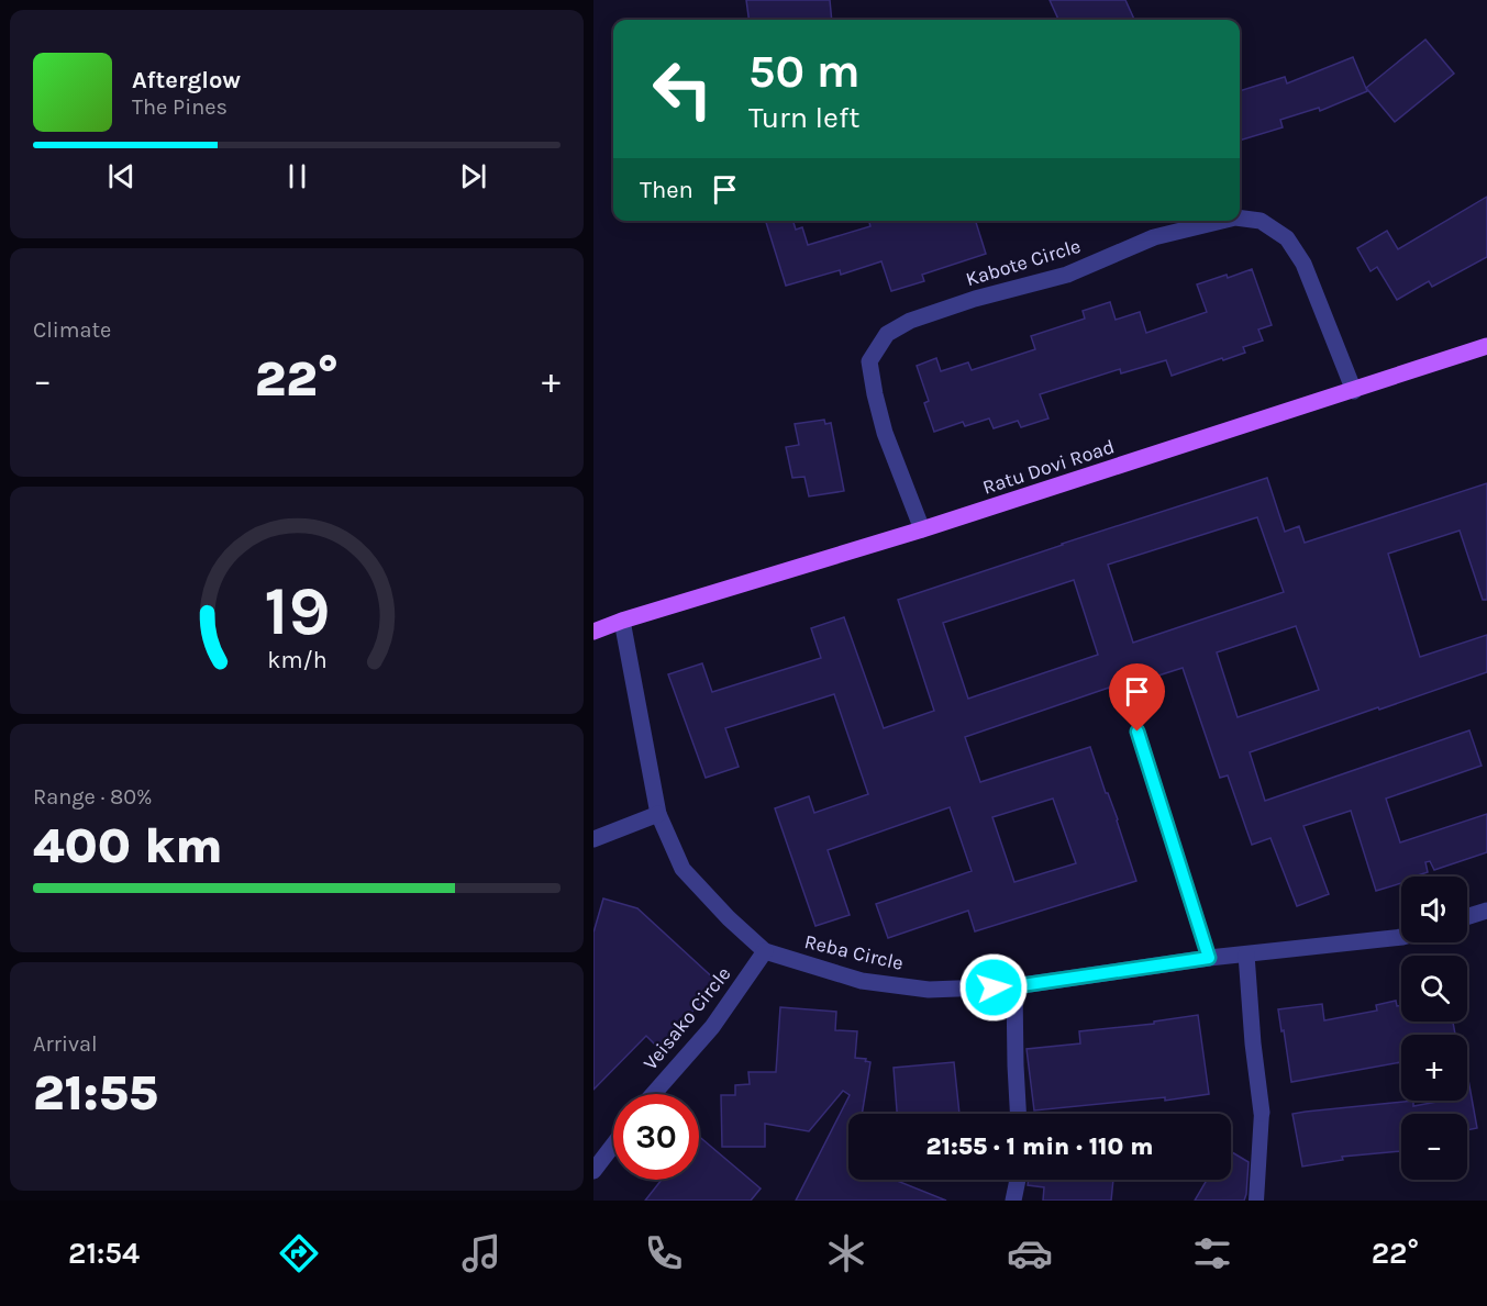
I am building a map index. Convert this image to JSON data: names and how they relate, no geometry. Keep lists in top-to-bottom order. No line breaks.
{"streets":{"main road":["Ratu Dovi Road"],"street":["Kabote Circle","Reba Circle","Veisako Circle"]},"crossings":[["Kabote Circle","Ratu Dovi Road"],["Ratu Dovi Road","Reba Circle"],["Reba Circle","Veisako Circle"]],"page":{"turn":["50 m","Turn left"],"song":["Afterglow","The Pines"],"then":"Then","tile":["Climate",["Range · 80%","400 km"],["Arrival","21:55"]],"heat":["−","22°","+"],"map_buttons":["+","−"],"limit":"30","trip":"21:55 · 1 min · 110 m","tabs":["21:54","22°"],"gauge":["19","km/h"]}}
